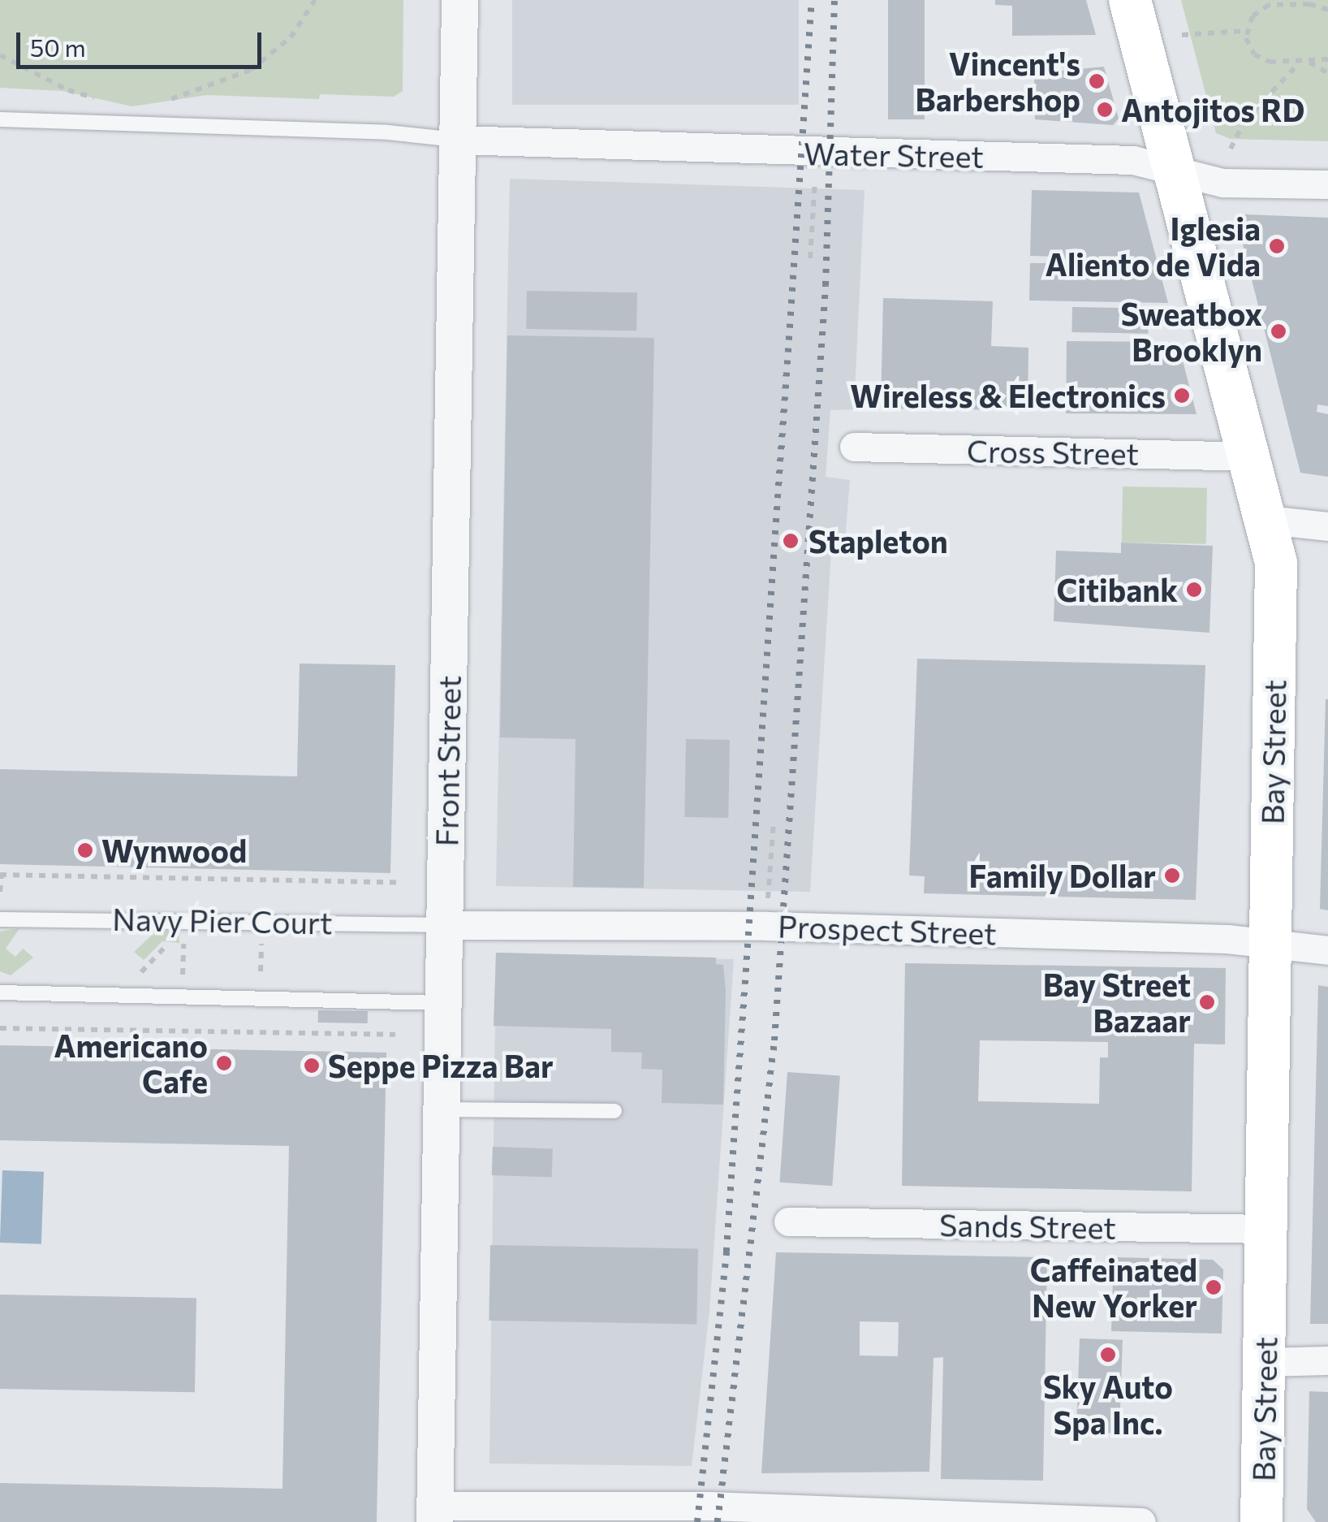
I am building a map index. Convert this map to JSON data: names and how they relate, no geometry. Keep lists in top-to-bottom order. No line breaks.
{"streets":{"main road":["Bay Street"],"street":["Water Street","Cross Street","Front Street","Prospect Street","Sands Street"],"lane":["Navy Pier Court"]},"crossings":[["Water Street","Bay Street"],["Water Street","Front Street"],["Cross Street","Bay Street"],["Bay Street","Prospect Street"],["Bay Street","Sands Street"],["Front Street","Navy Pier Court"],["Front Street","Prospect Street"],["Navy Pier Court","Prospect Street"]],"places":["Vincent's Barbershop","Antojitos RD","Iglesia Aliento de Vida","Sweatbox Brooklyn","Wireless & Electronics","Stapleton","Citibank","Wynwood","Family Dollar","Bay Street Bazaar","Americano Cafe","Seppe Pizza Bar","Caffeinated New Yorker","Sky Auto Spa Inc."],"scale_bar":"50 m"}
